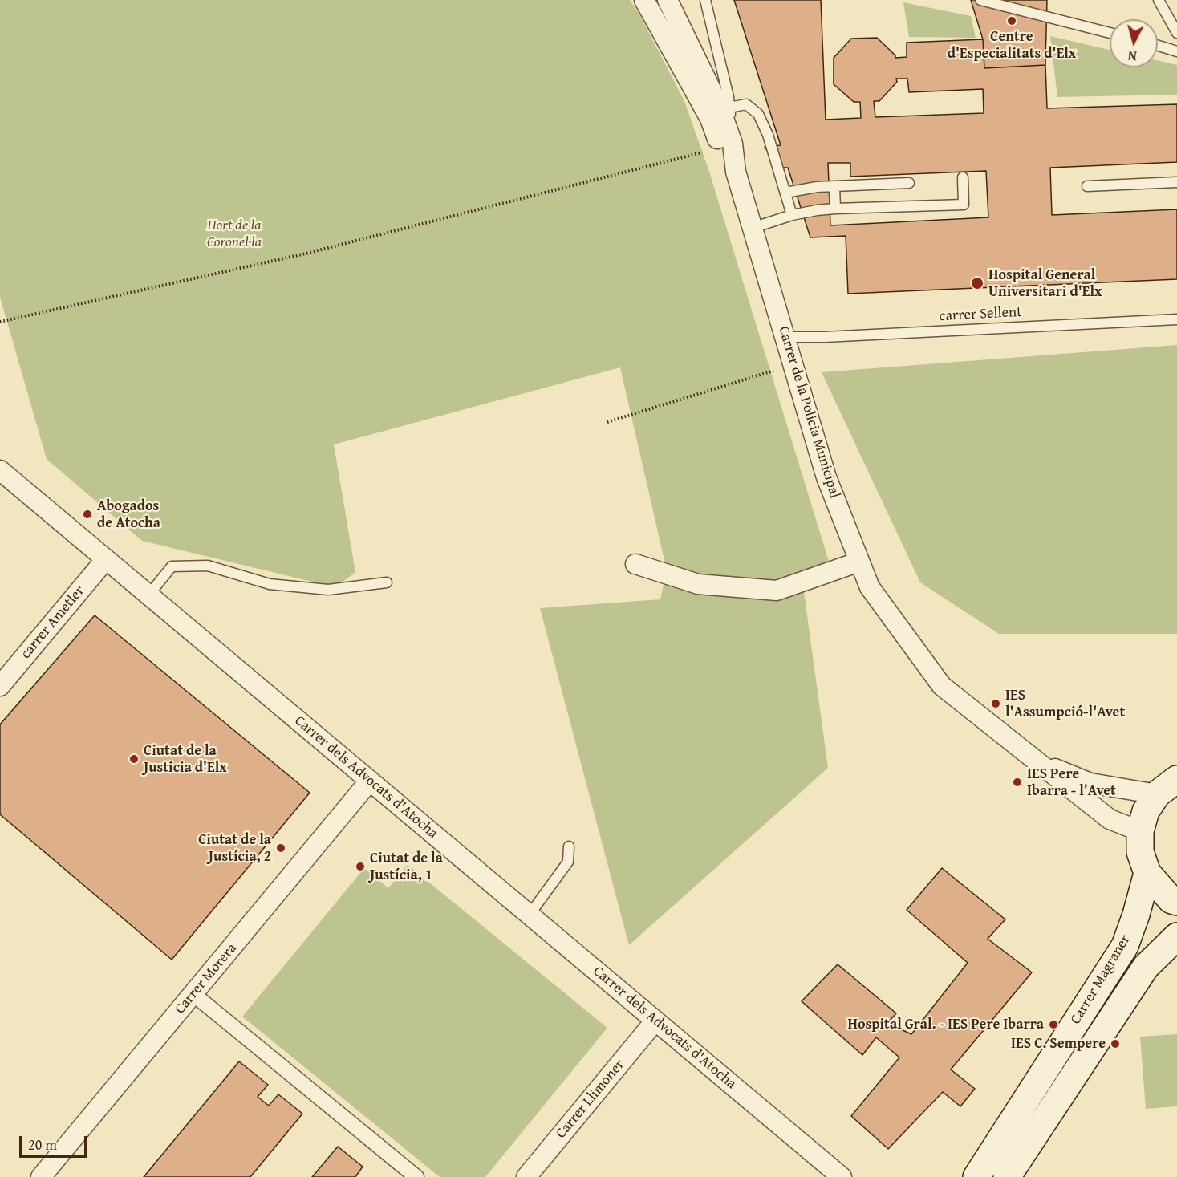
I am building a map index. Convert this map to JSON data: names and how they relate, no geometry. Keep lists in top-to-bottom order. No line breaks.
{"streets":{"main road":["Carrer Magraner"],"street":["Carrer de la Policia Municipal","carrer Ametler","Carrer dels Advocats d'Atocha","Carrer Morera","Carrer Llimoner"],"lane":["carrer Sellent"]},"crossings":[["carrer Sellent","Carrer de la Policia Municipal"],["carrer Ametler","Carrer dels Advocats d'Atocha"],["Carrer dels Advocats d'Atocha","Carrer Morera"],["Carrer dels Advocats d'Atocha","Carrer Llimoner"]],"parks":["Hort de la Coronel·la"],"places":["Centre d'Especialitats d'Elx","Hospital General Universitari d'Elx","Abogados de Atocha","IES l'Assumpció-l'Avet","Ciutat de la Justicia d'Elx","IES Pere Ibarra - l'Avet","Ciutat de la Justícia, 2","Ciutat de la Justícia, 1","Hospital Gral. - IES Pere Ibarra","IES C. Sempere"],"scale_bar":"20 m","north":"bottom"}
